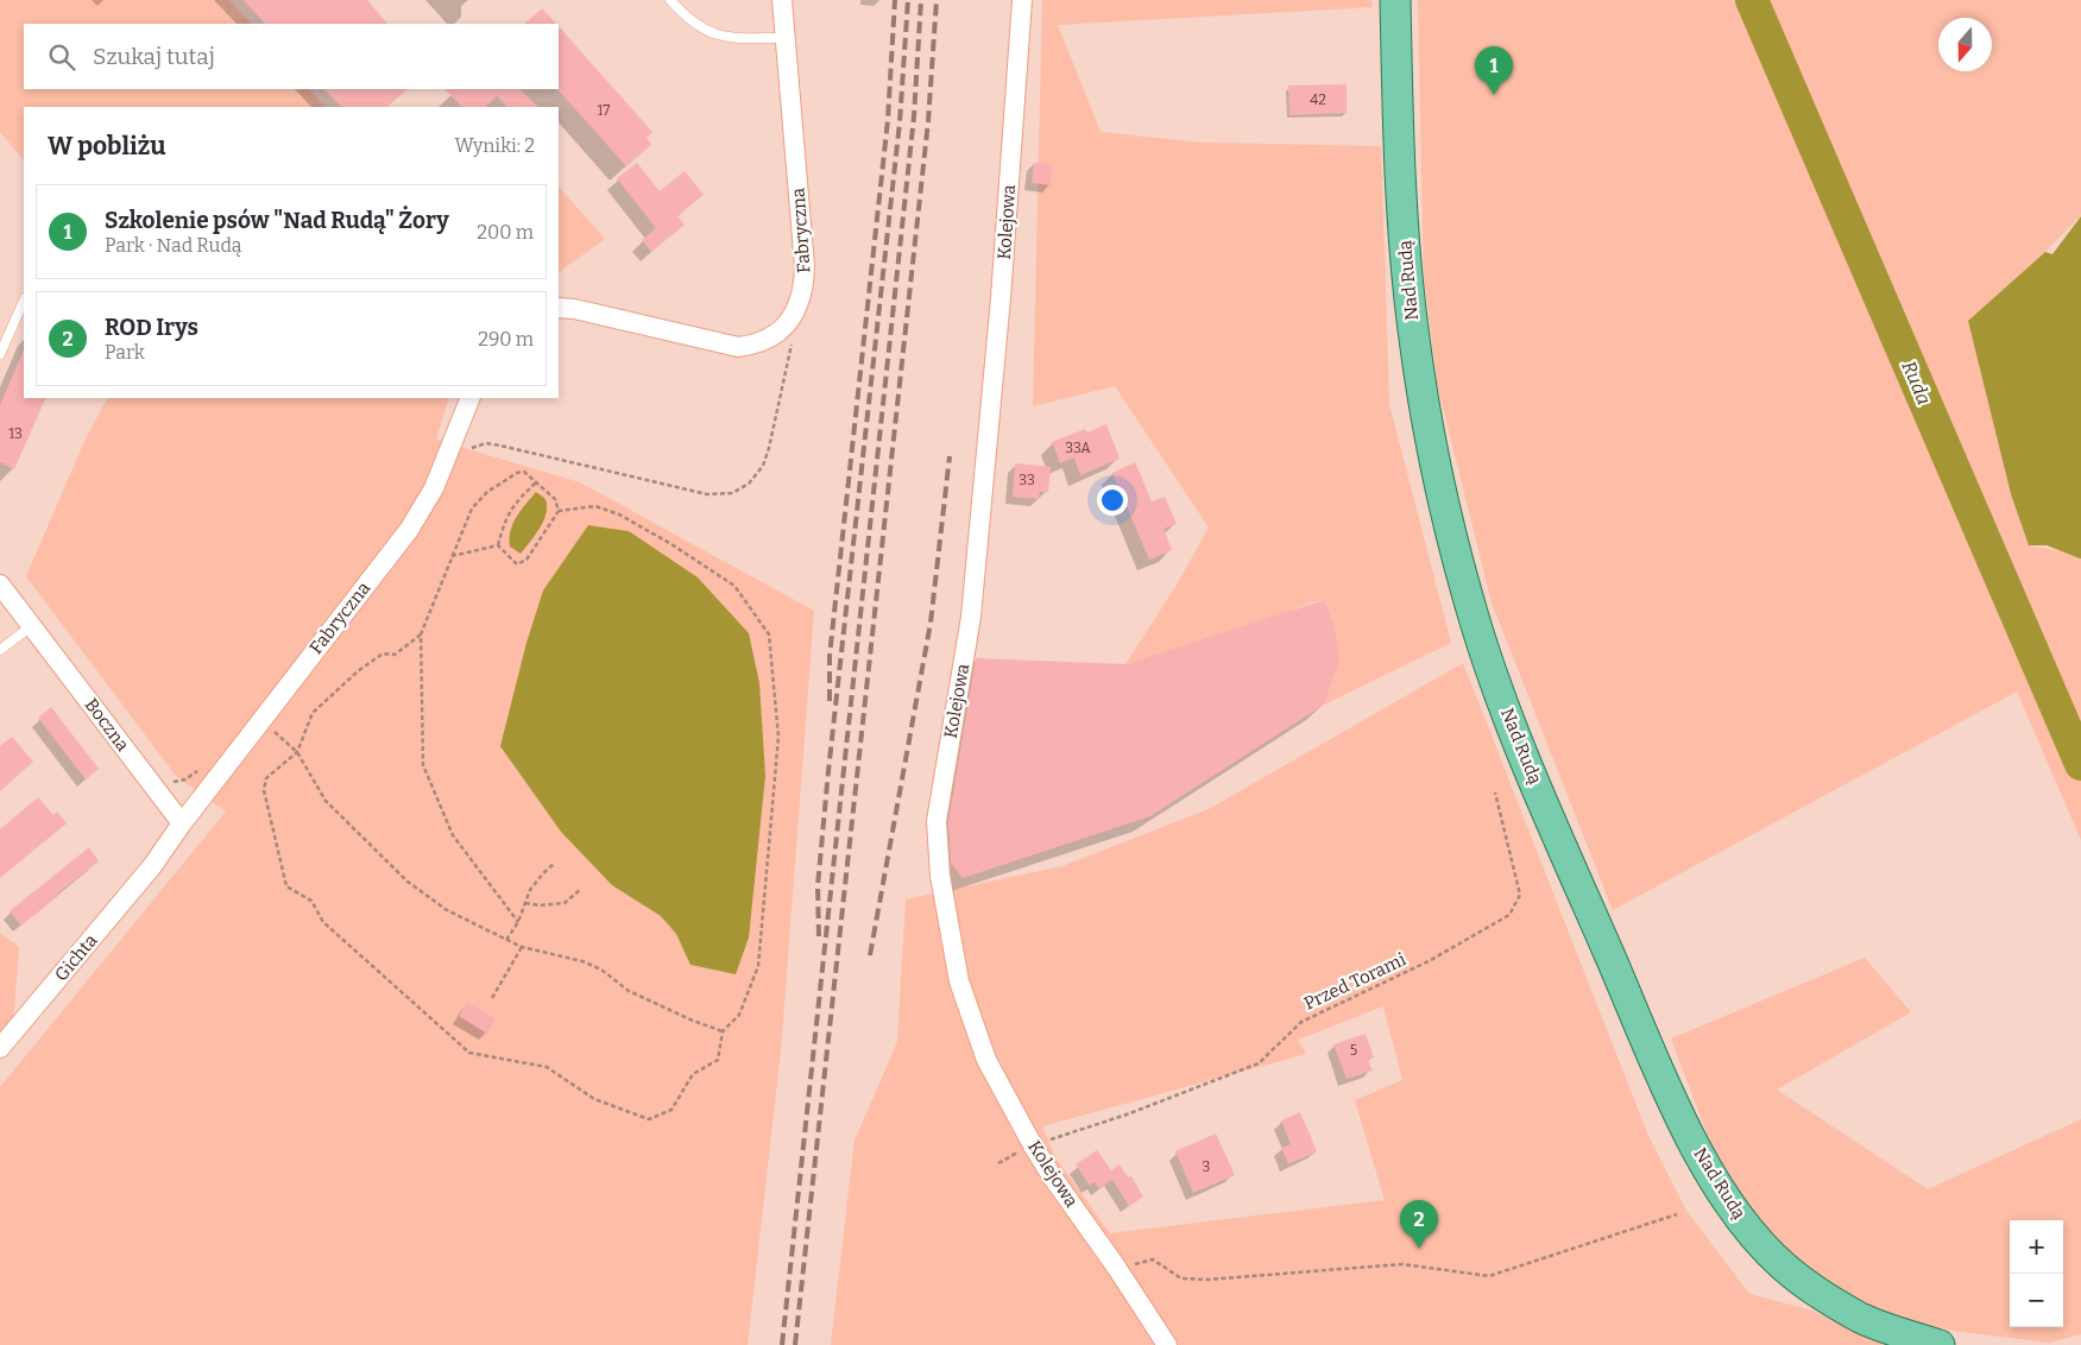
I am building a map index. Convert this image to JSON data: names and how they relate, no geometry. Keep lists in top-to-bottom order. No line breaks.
{"streets":{"main road":["Nad Rudą"],"street":["Kolejowa","Fabryczna","Boczna","Gichta"],"path":["Przed Torami"]},"crossings":[["Kolejowa","Przed Torami"],["Fabryczna","Boczna"],["Fabryczna","Gichta"],["Boczna","Gichta"]],"water":["Ruda"],"house_numbers":["42","17","13","33A","33","5","3"],"north":"bottom","page":{"search":"Szukaj tutaj","pins":["1","2"],"heading":["W pobliżu","Wyniki: 2"],"list":[{"mark":"1","name":"Szkolenie psów \"Nad Rudą\" Żory","note":"Park · Nad Rudą","value":"200 m"},{"mark":"2","name":"ROD Irys","note":"Park","value":"290 m"}],"map_buttons":["+","−"]}}
